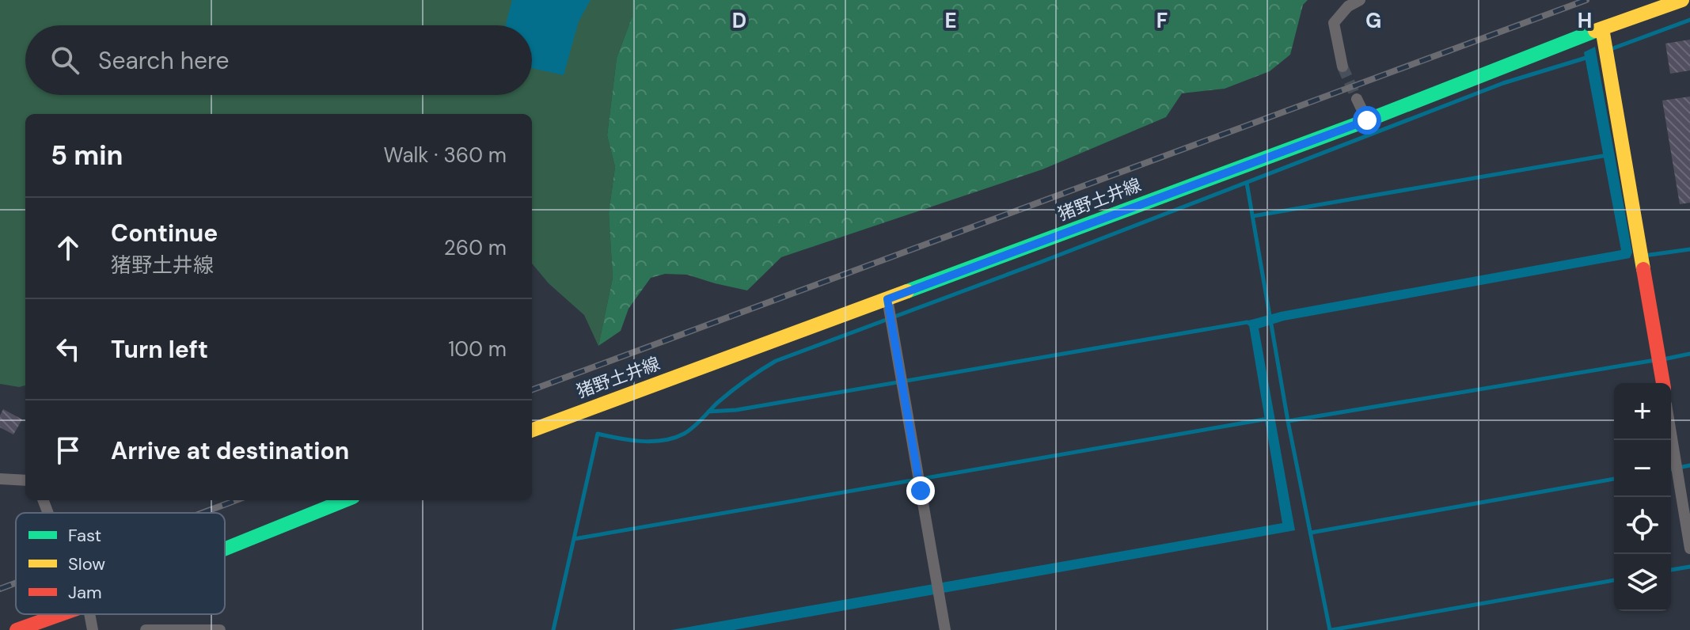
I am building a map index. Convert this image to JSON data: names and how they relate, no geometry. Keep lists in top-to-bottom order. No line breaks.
{"streets":{"main road":["猪野土井線"]},"legend":["Fast","Slow","Jam"],"page":{"search":"Search here","heading":["5 min","Walk · 360 m"],"list":[["Continue","猪野土井線","260 m"],["Turn left","100 m"],"Arrive at destination"],"map_buttons":["+","−"]},"grid":{"columns":["D","E","F","G","H"]}}
